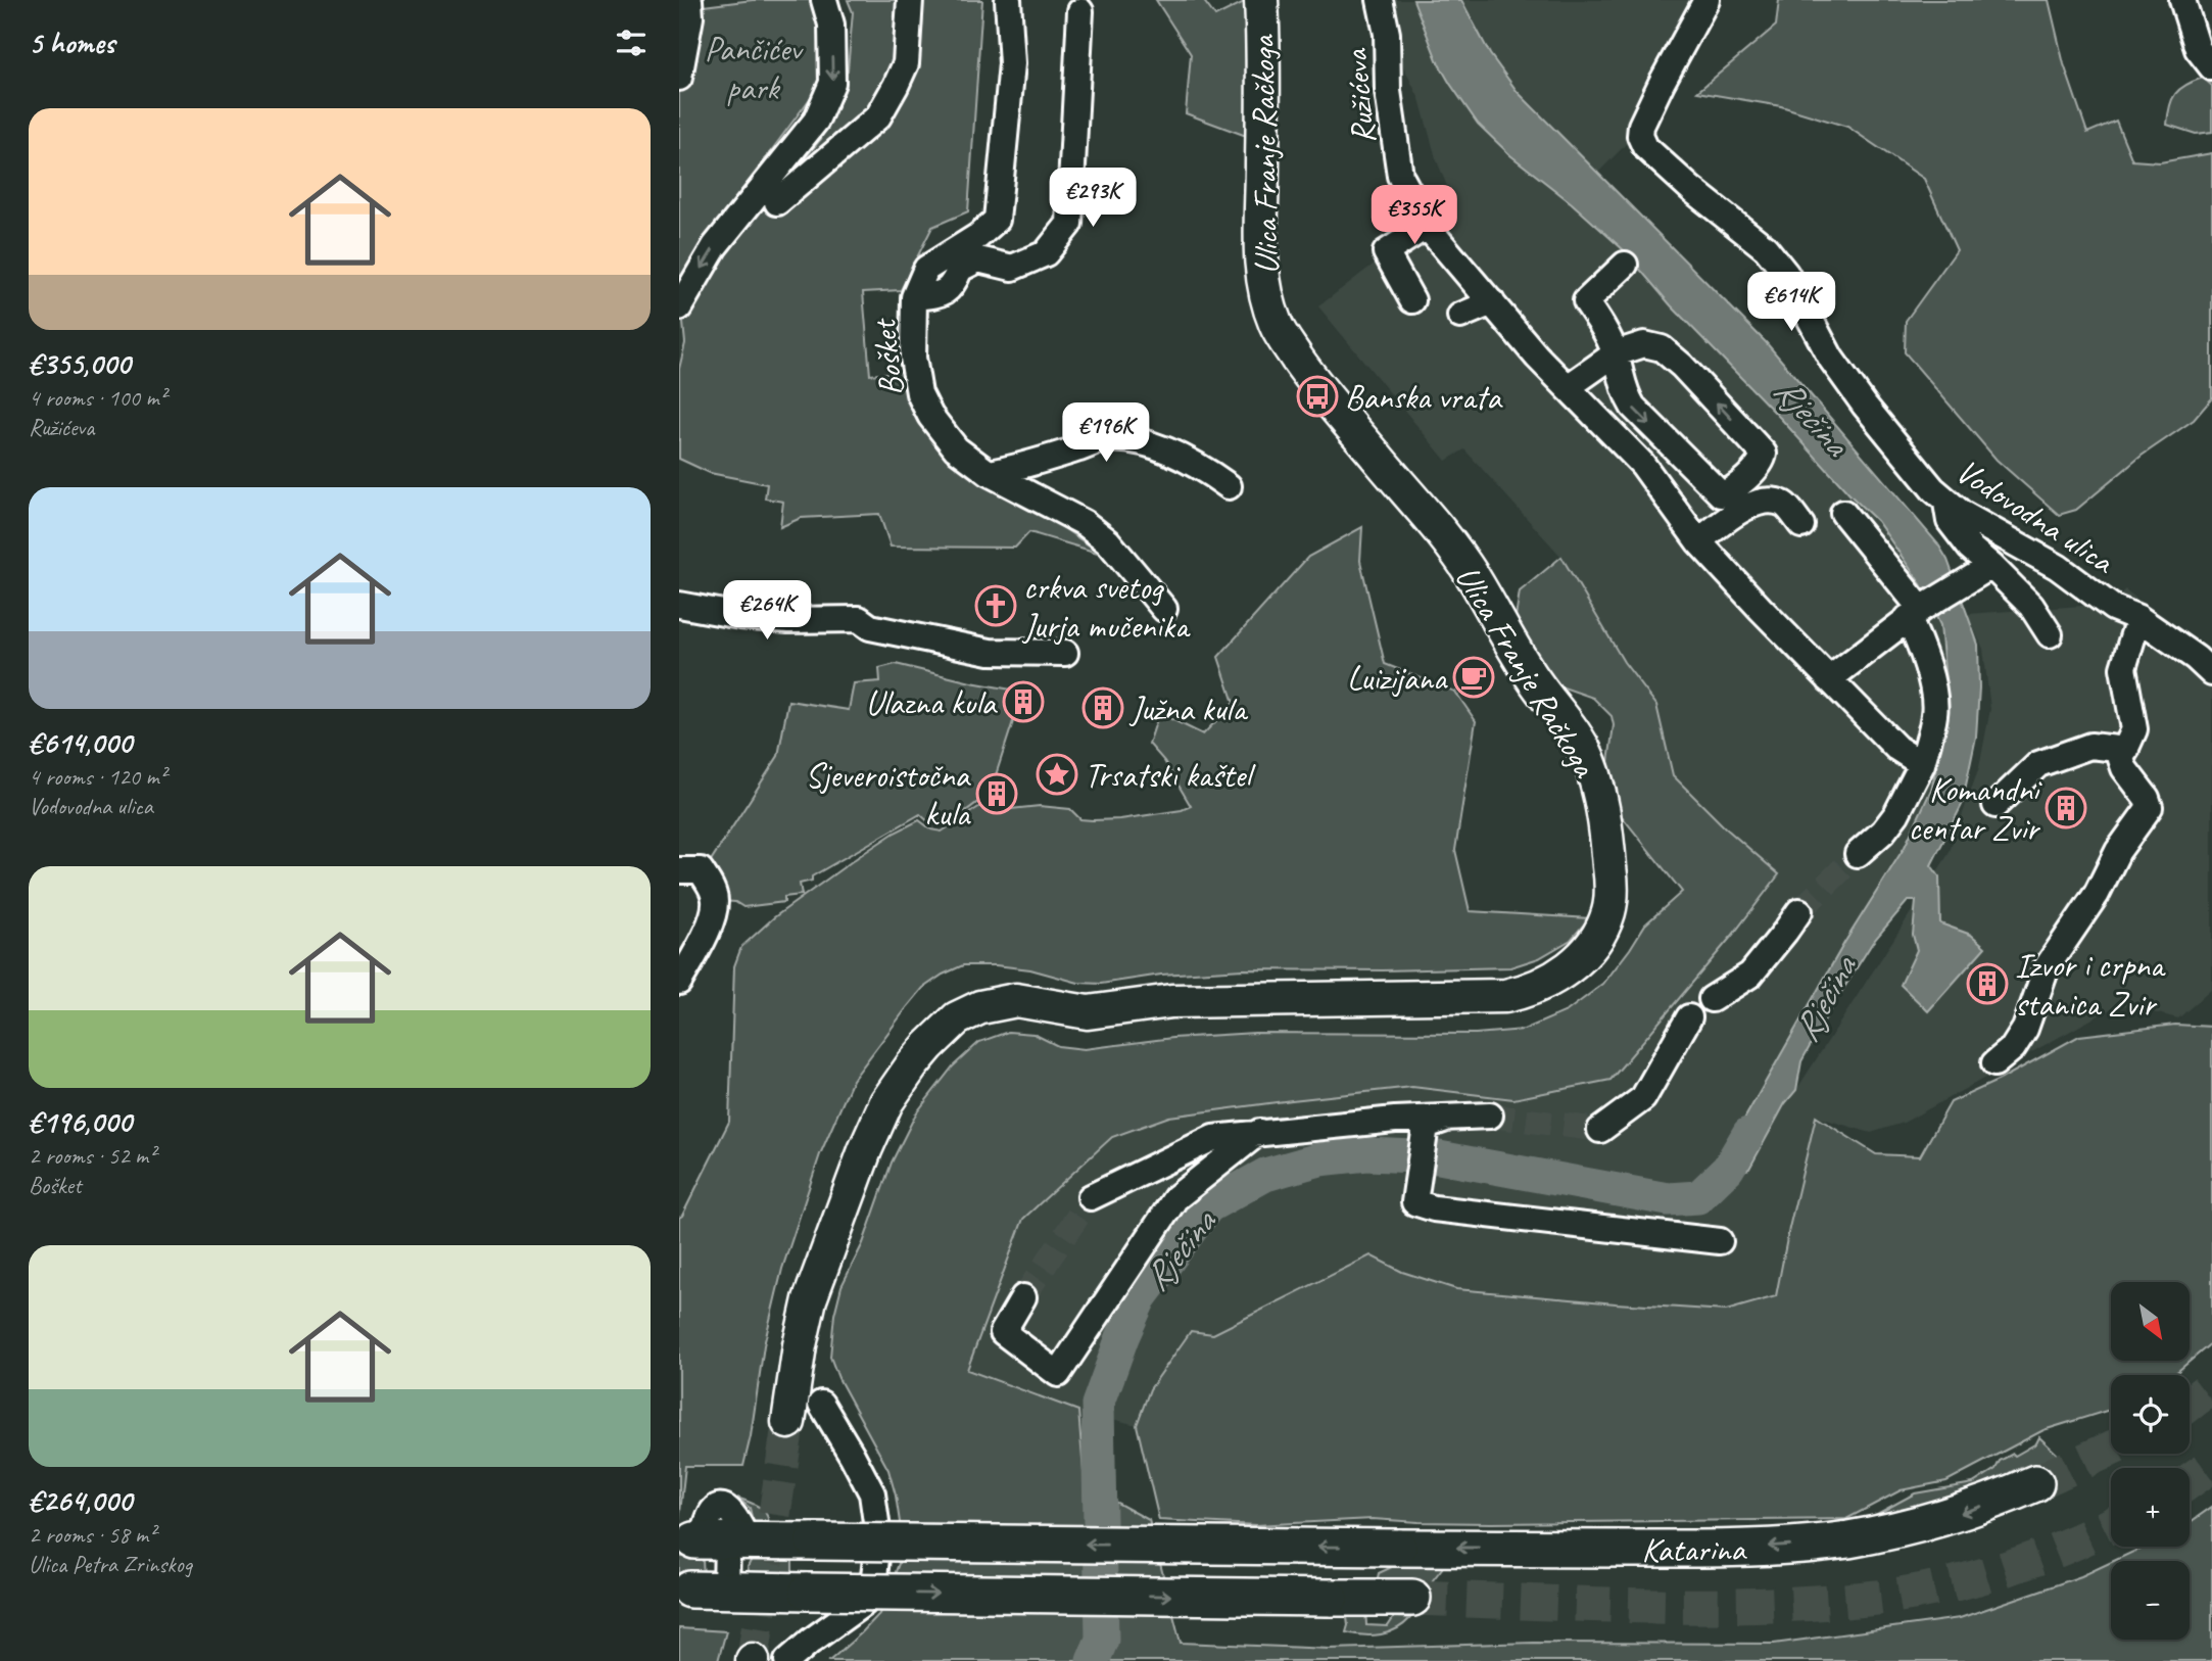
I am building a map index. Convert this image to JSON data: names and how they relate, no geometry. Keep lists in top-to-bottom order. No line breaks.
{"streets":{"highway":["Katarina"],"main road":["Ulica Franje Račkoga"],"street":["Ružićeva","Bošket","Vodovodna ulica"]},"water":["Rječina"],"parks":["Pančićev park"],"places":{"bus stop":["Banska vrata"],"church":["crkva svetog Jurja mučenika"],"cafe":["Luizijana"],"building":["Ulazna kula","Južna kula","Sjeveroistočna kula","Komandni centar Zvir","Izvor i crpna stanica Zvir"],"place":["Trsatski kaštel"]},"north":"bottom right","page":{"heading":"5 homes","list":[{"name":"€355,000","note":"4 rooms · 100 m² · Ružićeva"},{"name":"€614,000","note":"4 rooms · 120 m² · Vodovodna ulica"},{"name":"€196,000","note":"2 rooms · 52 m² · Bošket"},{"name":"€264,000","note":"2 rooms · 58 m² · Ulica Petra Zrinskog"}],"price":["€293K","€355K","€614K","€196K","€264K"],"map_buttons":["+","−"]}}
